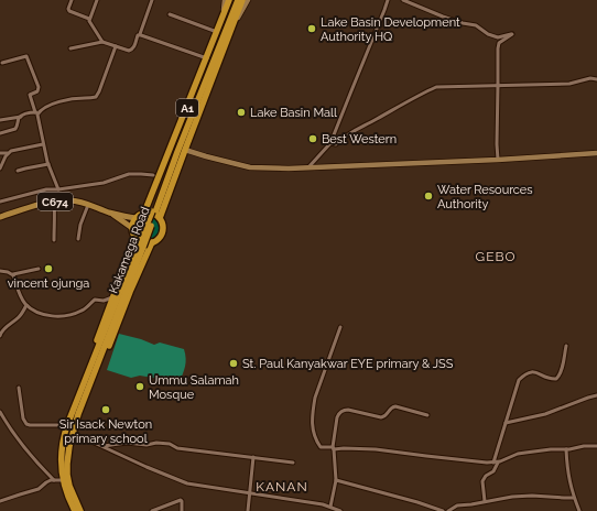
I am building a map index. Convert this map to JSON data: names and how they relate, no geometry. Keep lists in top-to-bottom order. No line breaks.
{"streets":{"highway":["A1","Kakamega Road"],"main road":["C674"]},"crossings":[["A1","C674"],["A1","Kakamega Road"]],"districts":["GEBO","KANAN"],"places":["Lake Basin Development Authority HQ","Lake Basin Mall","Best Western","Water Resources Authority","vincent ojunga","St. Paul Kanyakwar EYE primary & JSS","Ummu Salamah Mosque","Sir Isack Newton primary school"]}
